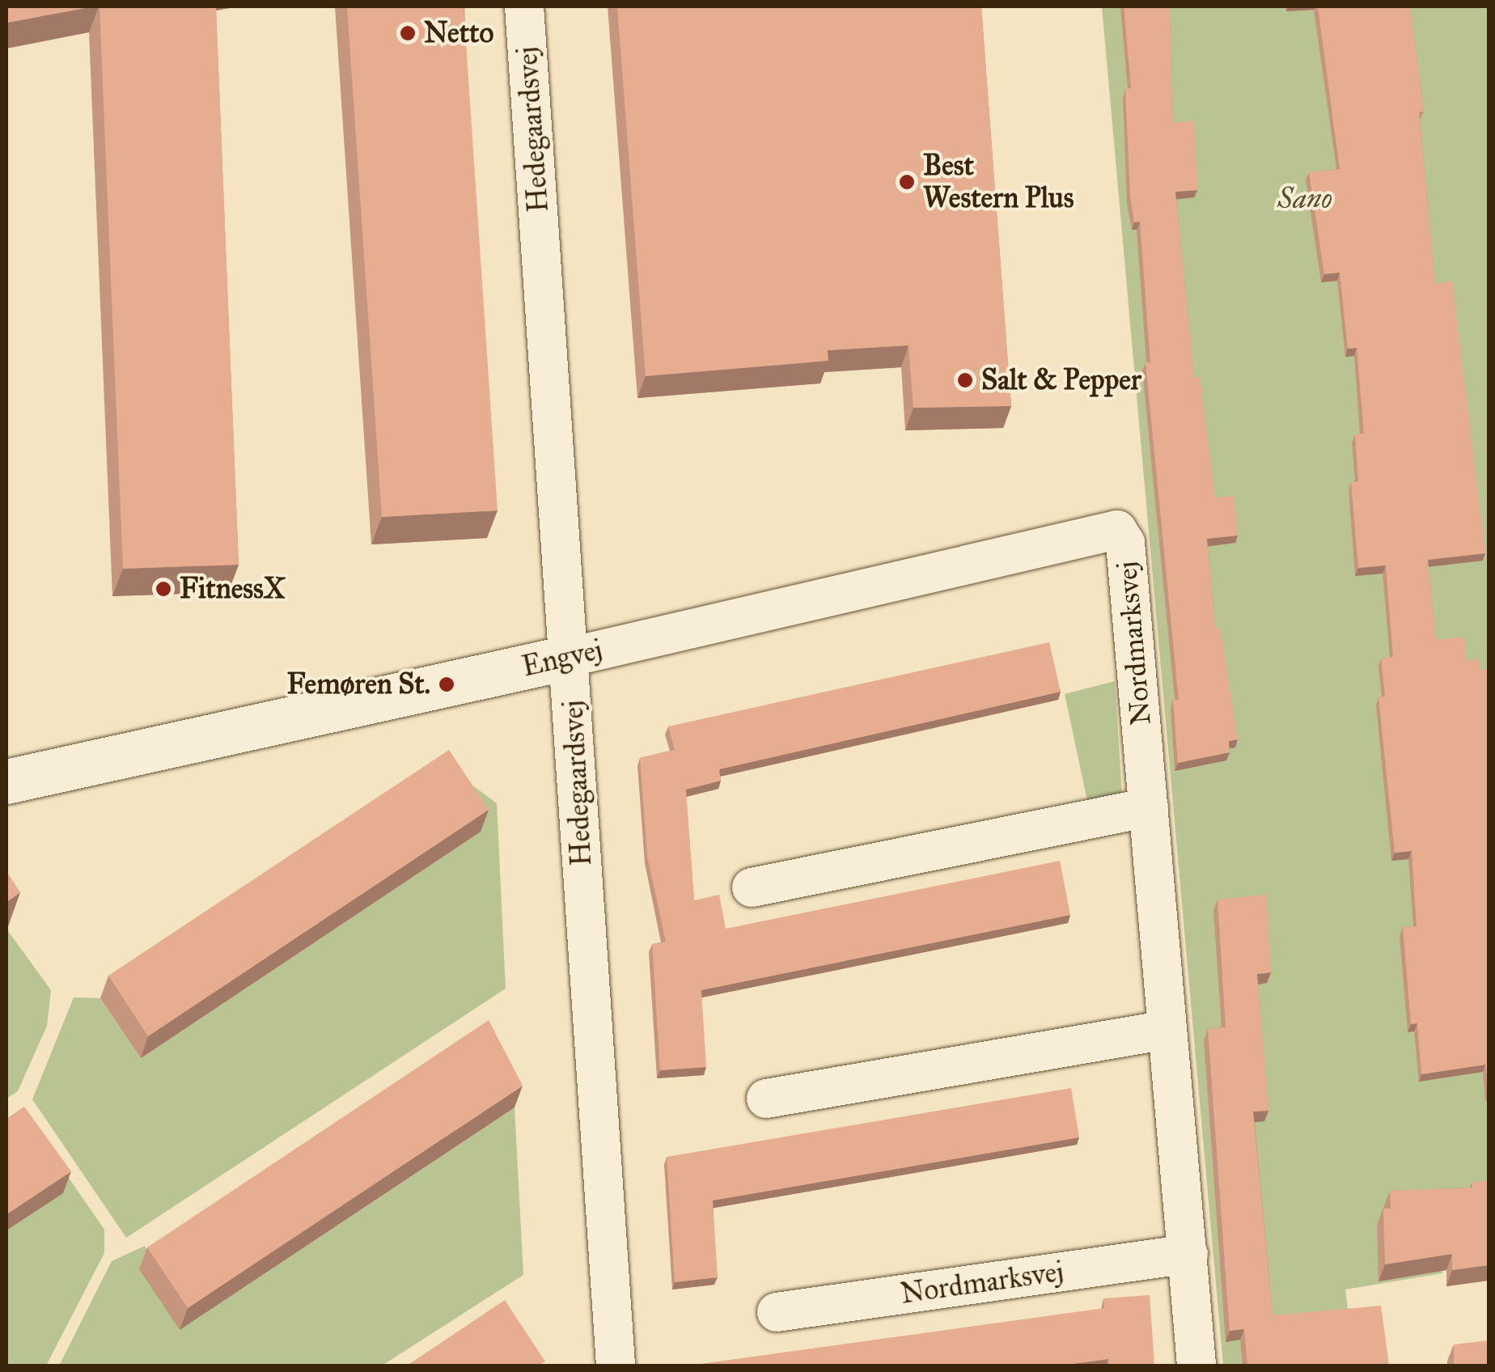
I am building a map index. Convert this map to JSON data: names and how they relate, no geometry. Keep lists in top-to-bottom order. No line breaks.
{"streets":{"street":["Hedegaardsvej","Nordmarksvej","Engvej"]},"crossings":[["Hedegaardsvej","Engvej"],["Nordmarksvej","Engvej"]],"parks":["Sano"],"places":["Netto","Best Western Plus","Salt & Pepper","FitnessX","Femøren St."]}
